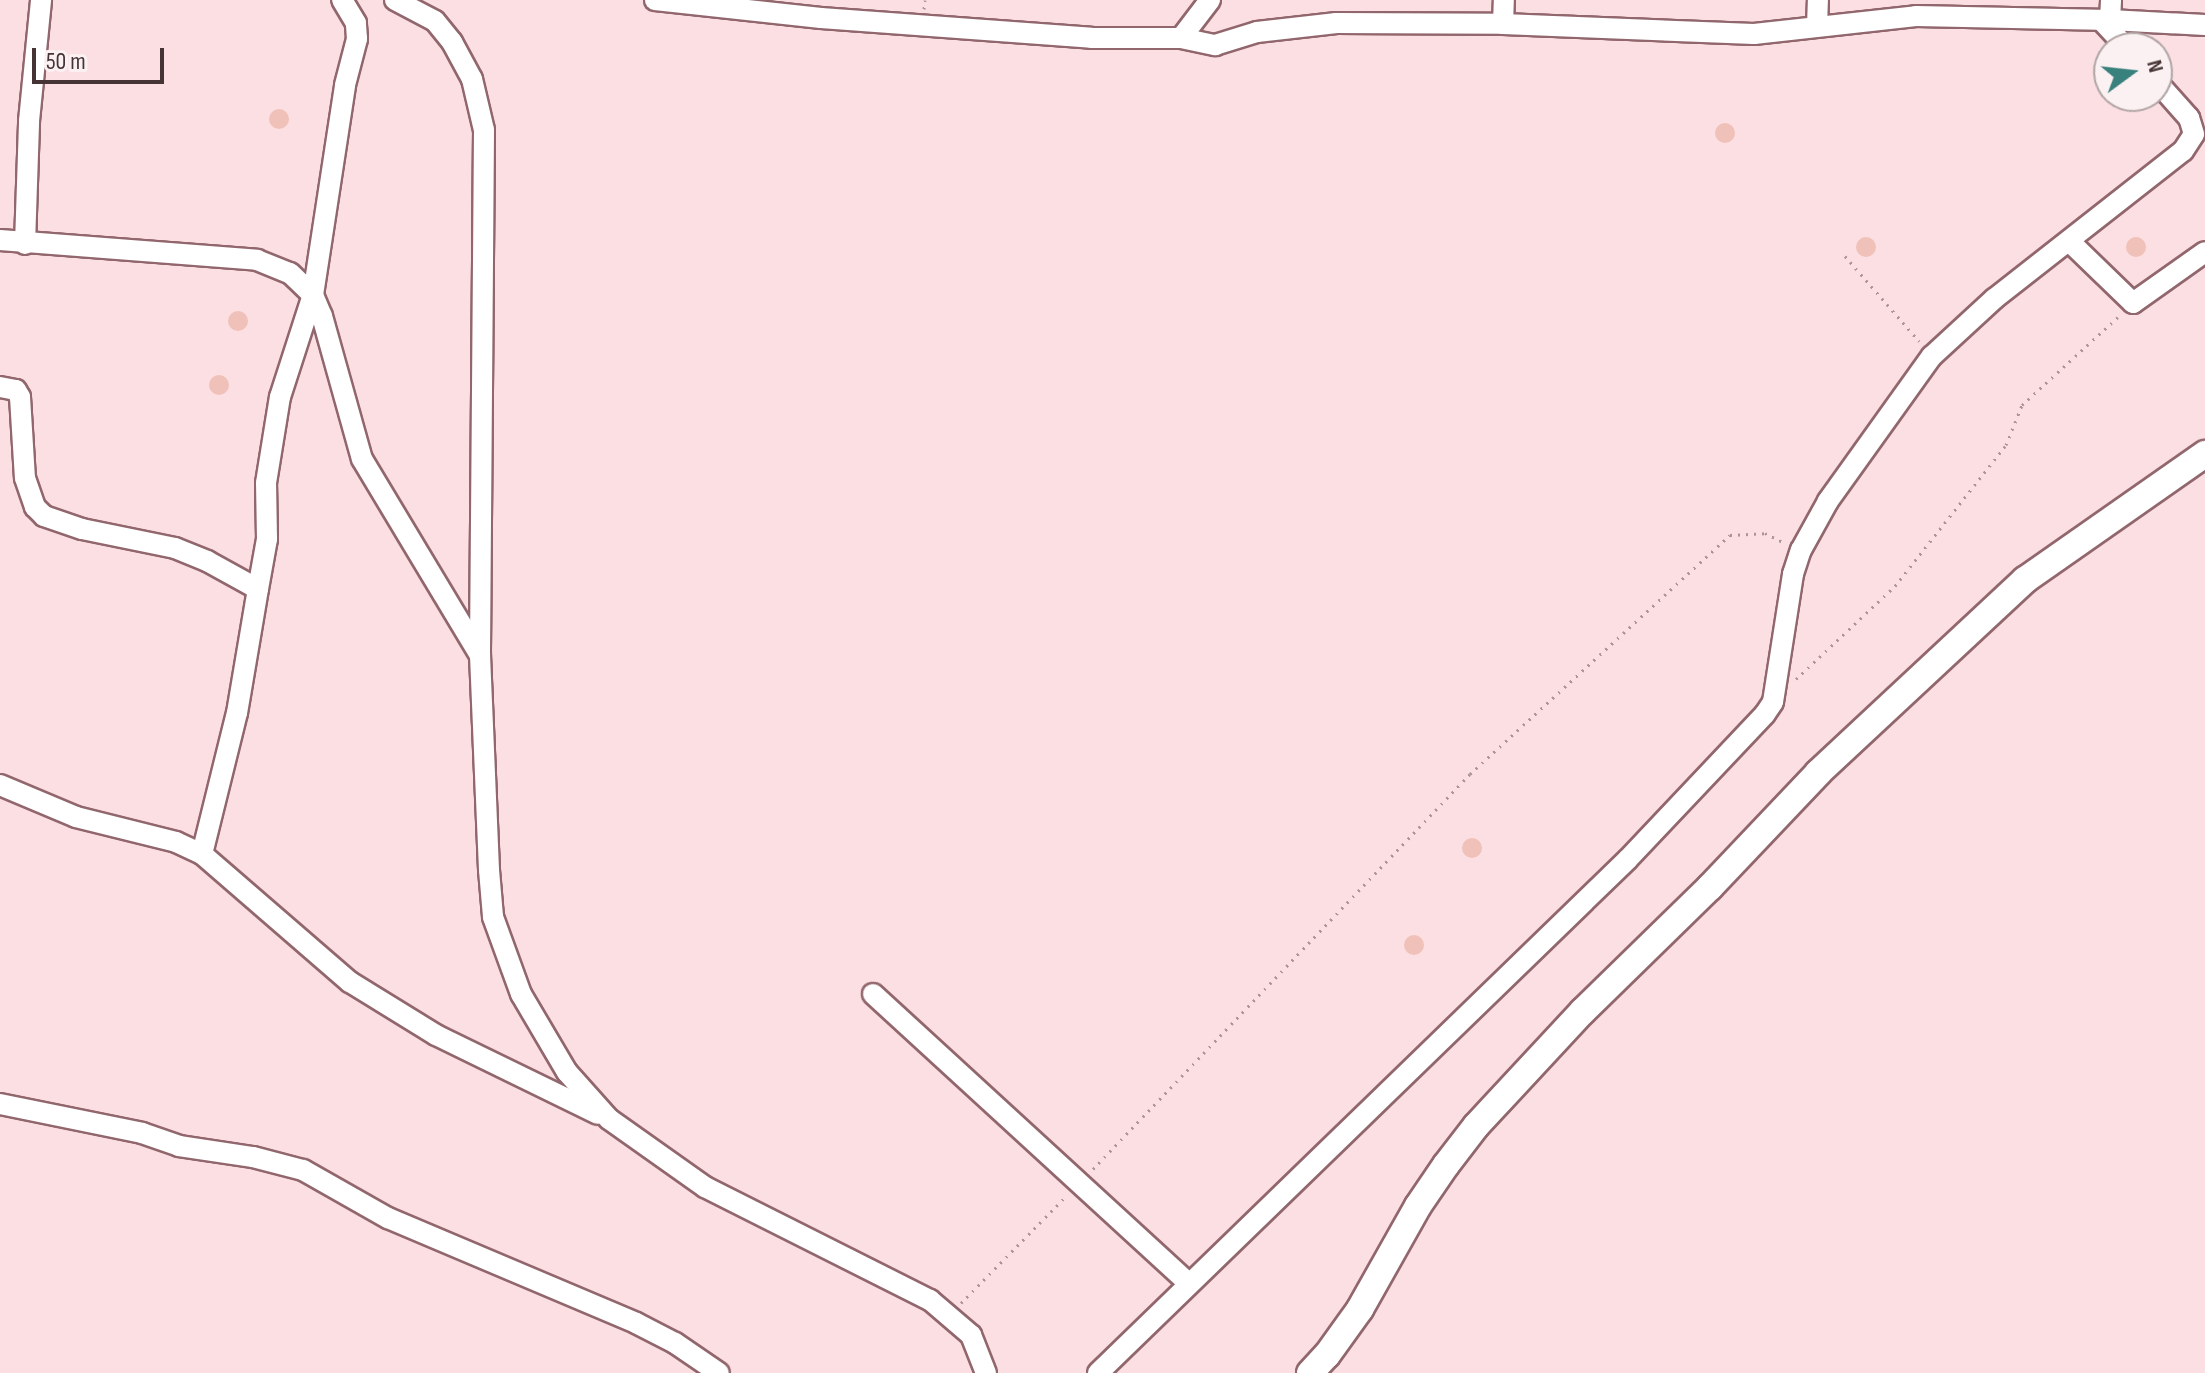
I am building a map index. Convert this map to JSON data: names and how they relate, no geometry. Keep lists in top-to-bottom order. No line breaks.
{"scale_bar":"50 m","north":"right"}
